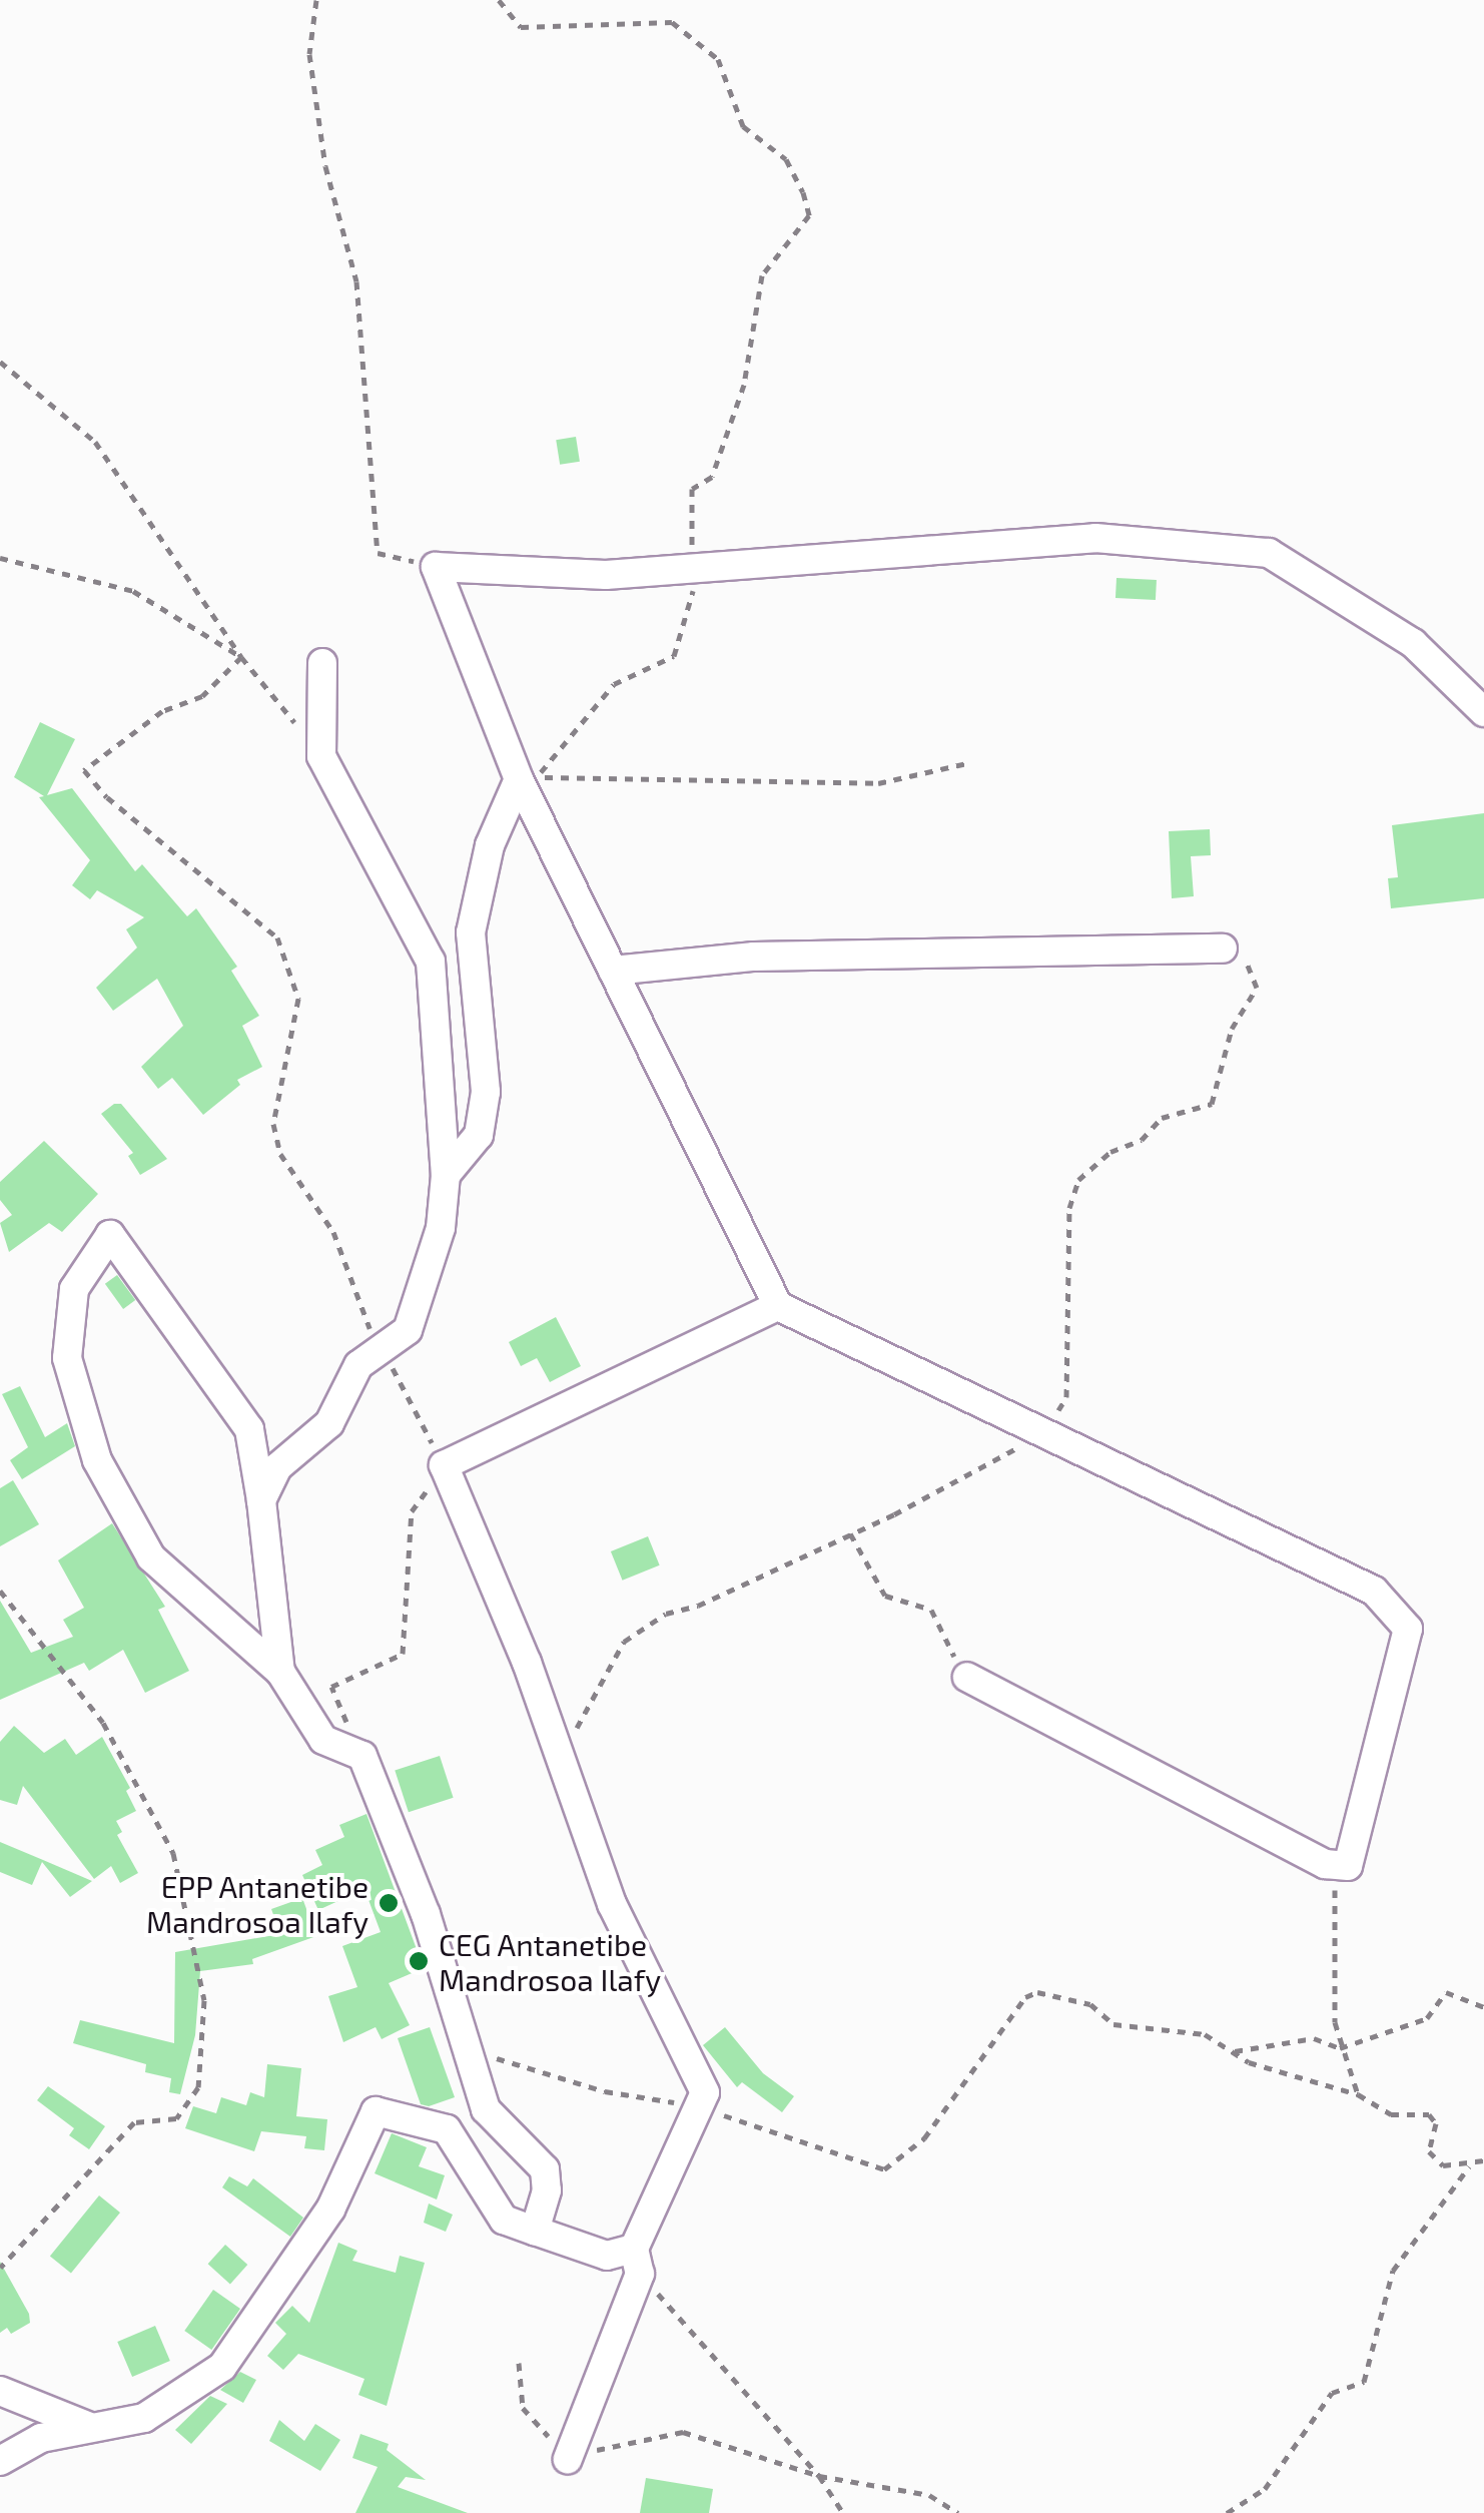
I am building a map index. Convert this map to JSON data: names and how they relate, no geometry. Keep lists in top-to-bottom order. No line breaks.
{"places":["EPP Antanetibe Mandrosoa Ilafy","CEG Antanetibe Mandrosoa Ilafy"]}
